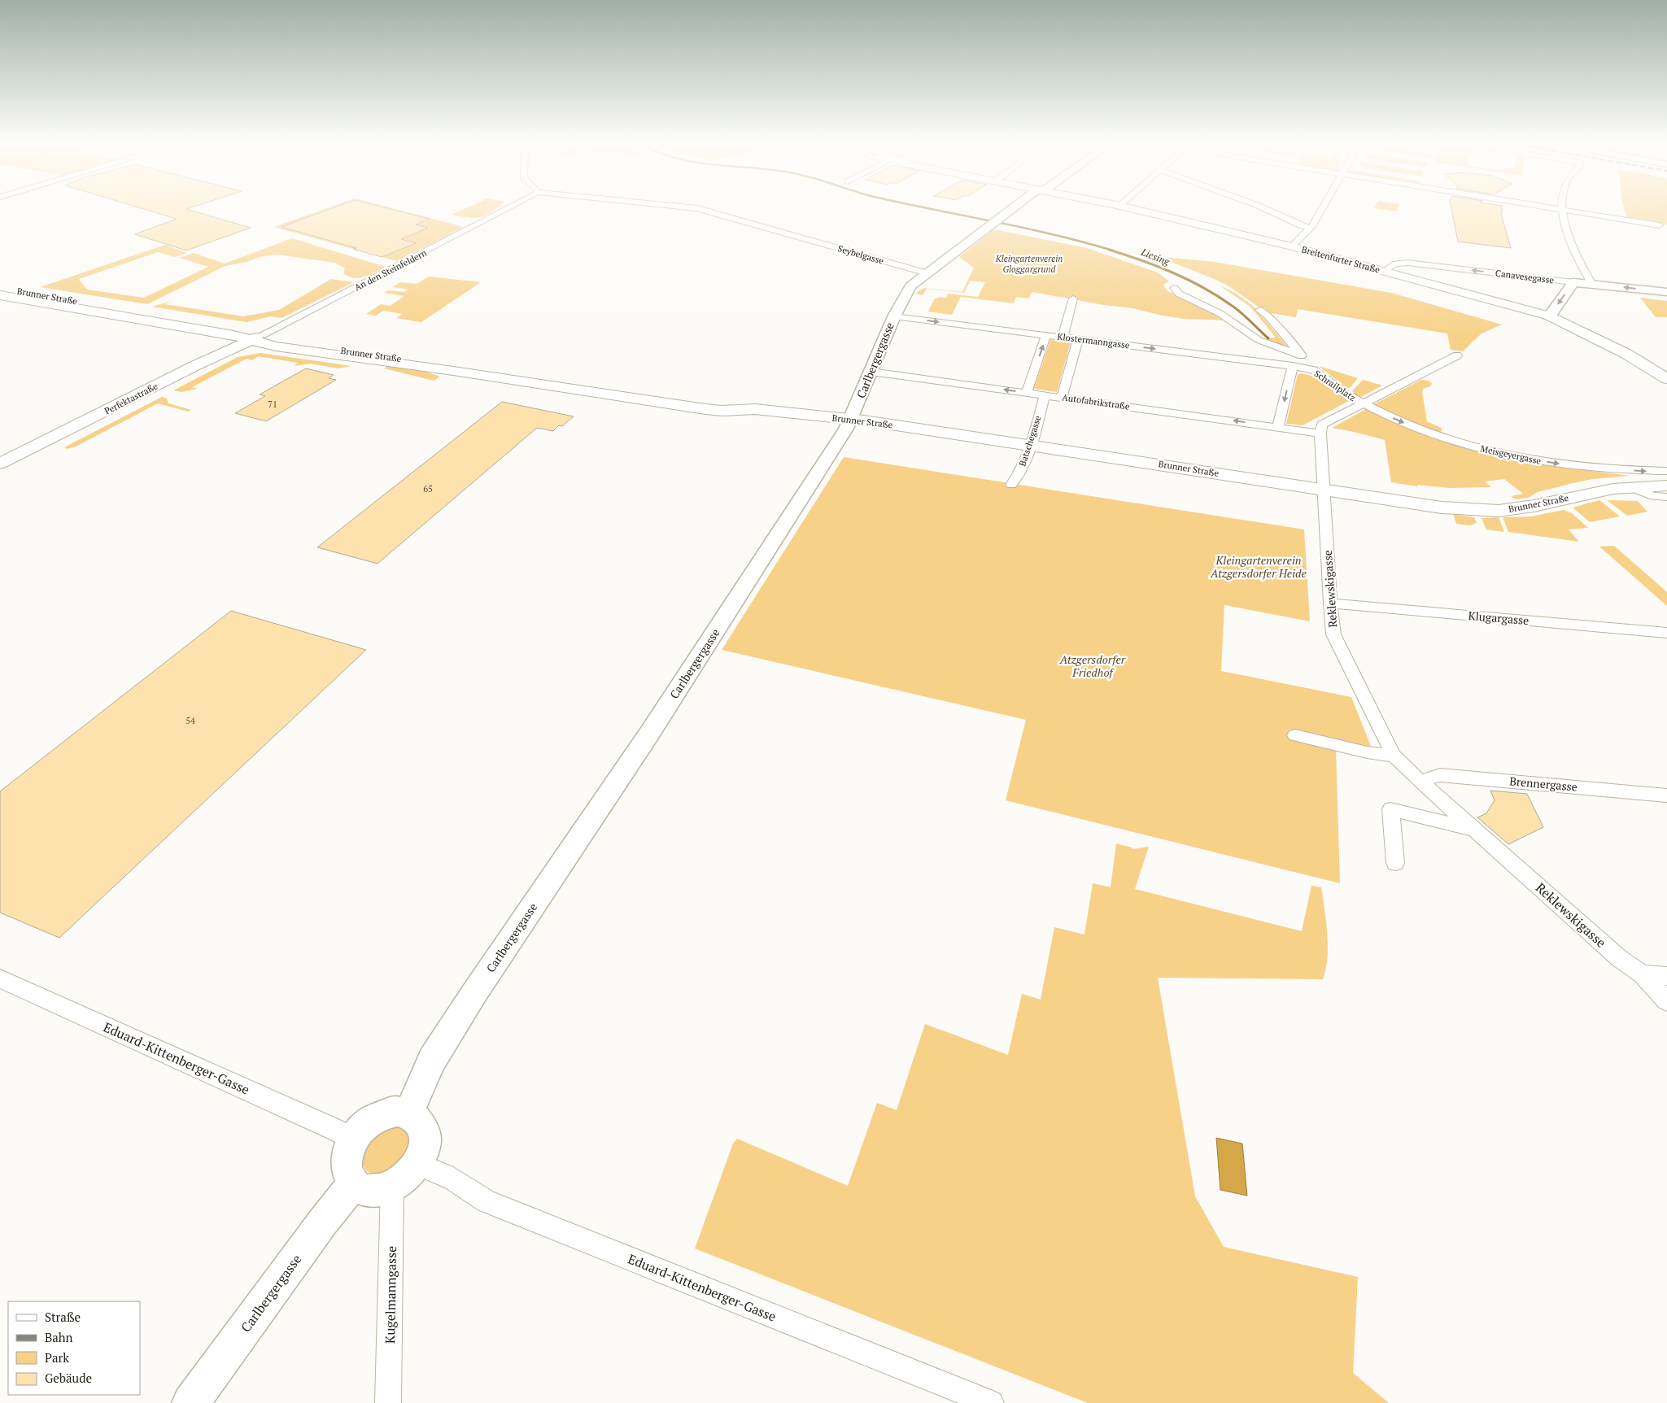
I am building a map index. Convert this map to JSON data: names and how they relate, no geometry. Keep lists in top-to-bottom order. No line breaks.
{"streets":{"main road":["Breitenfurter Straße","Brunner Straße","Perfektastraße"],"street":["Seybelgasse","An den Steinfeldern","Canavesegasse","Klostermanngasse","Carlbergergasse","Schrailplatz","Autofabrikstraße","Batschegasse","Meisgeyergasse","Reklewskigasse","Klugargasse","Brennergasse","Eduard-Kittenberger-Gasse","Kugelmanngasse"]},"crossings":[["Seybelgasse","Carlbergergasse"],["Breitenfurter Straße","Canavesegasse"],["An den Steinfeldern","Brunner Straße"],["An den Steinfeldern","Perfektastraße"],["Brunner Straße","Carlbergergasse"],["Brunner Straße","Perfektastraße"],["Brunner Straße","Batschegasse"],["Brunner Straße","Reklewskigasse"],["Klostermanngasse","Carlbergergasse"],["Klostermanngasse","Schrailplatz"],["Carlbergergasse","Autofabrikstraße"],["Carlbergergasse","Eduard-Kittenberger-Gasse"],["Carlbergergasse","Kugelmanngasse"],["Schrailplatz","Autofabrikstraße"],["Schrailplatz","Meisgeyergasse"],["Schrailplatz","Reklewskigasse"],["Autofabrikstraße","Batschegasse"],["Autofabrikstraße","Reklewskigasse"],["Reklewskigasse","Klugargasse"],["Reklewskigasse","Brennergasse"],["Eduard-Kittenberger-Gasse","Kugelmanngasse"]],"one_way":["Meisgeyergasse"],"water":["Liesing"],"parks":["Kleingartenverein Gloggargrund","Kleingartenverein Atzgersdorfer Heide","Atzgersdorfer Friedhof"],"house_numbers":["71","65","54"],"legend":["Straße","Bahn","Park","Gebäude"]}
